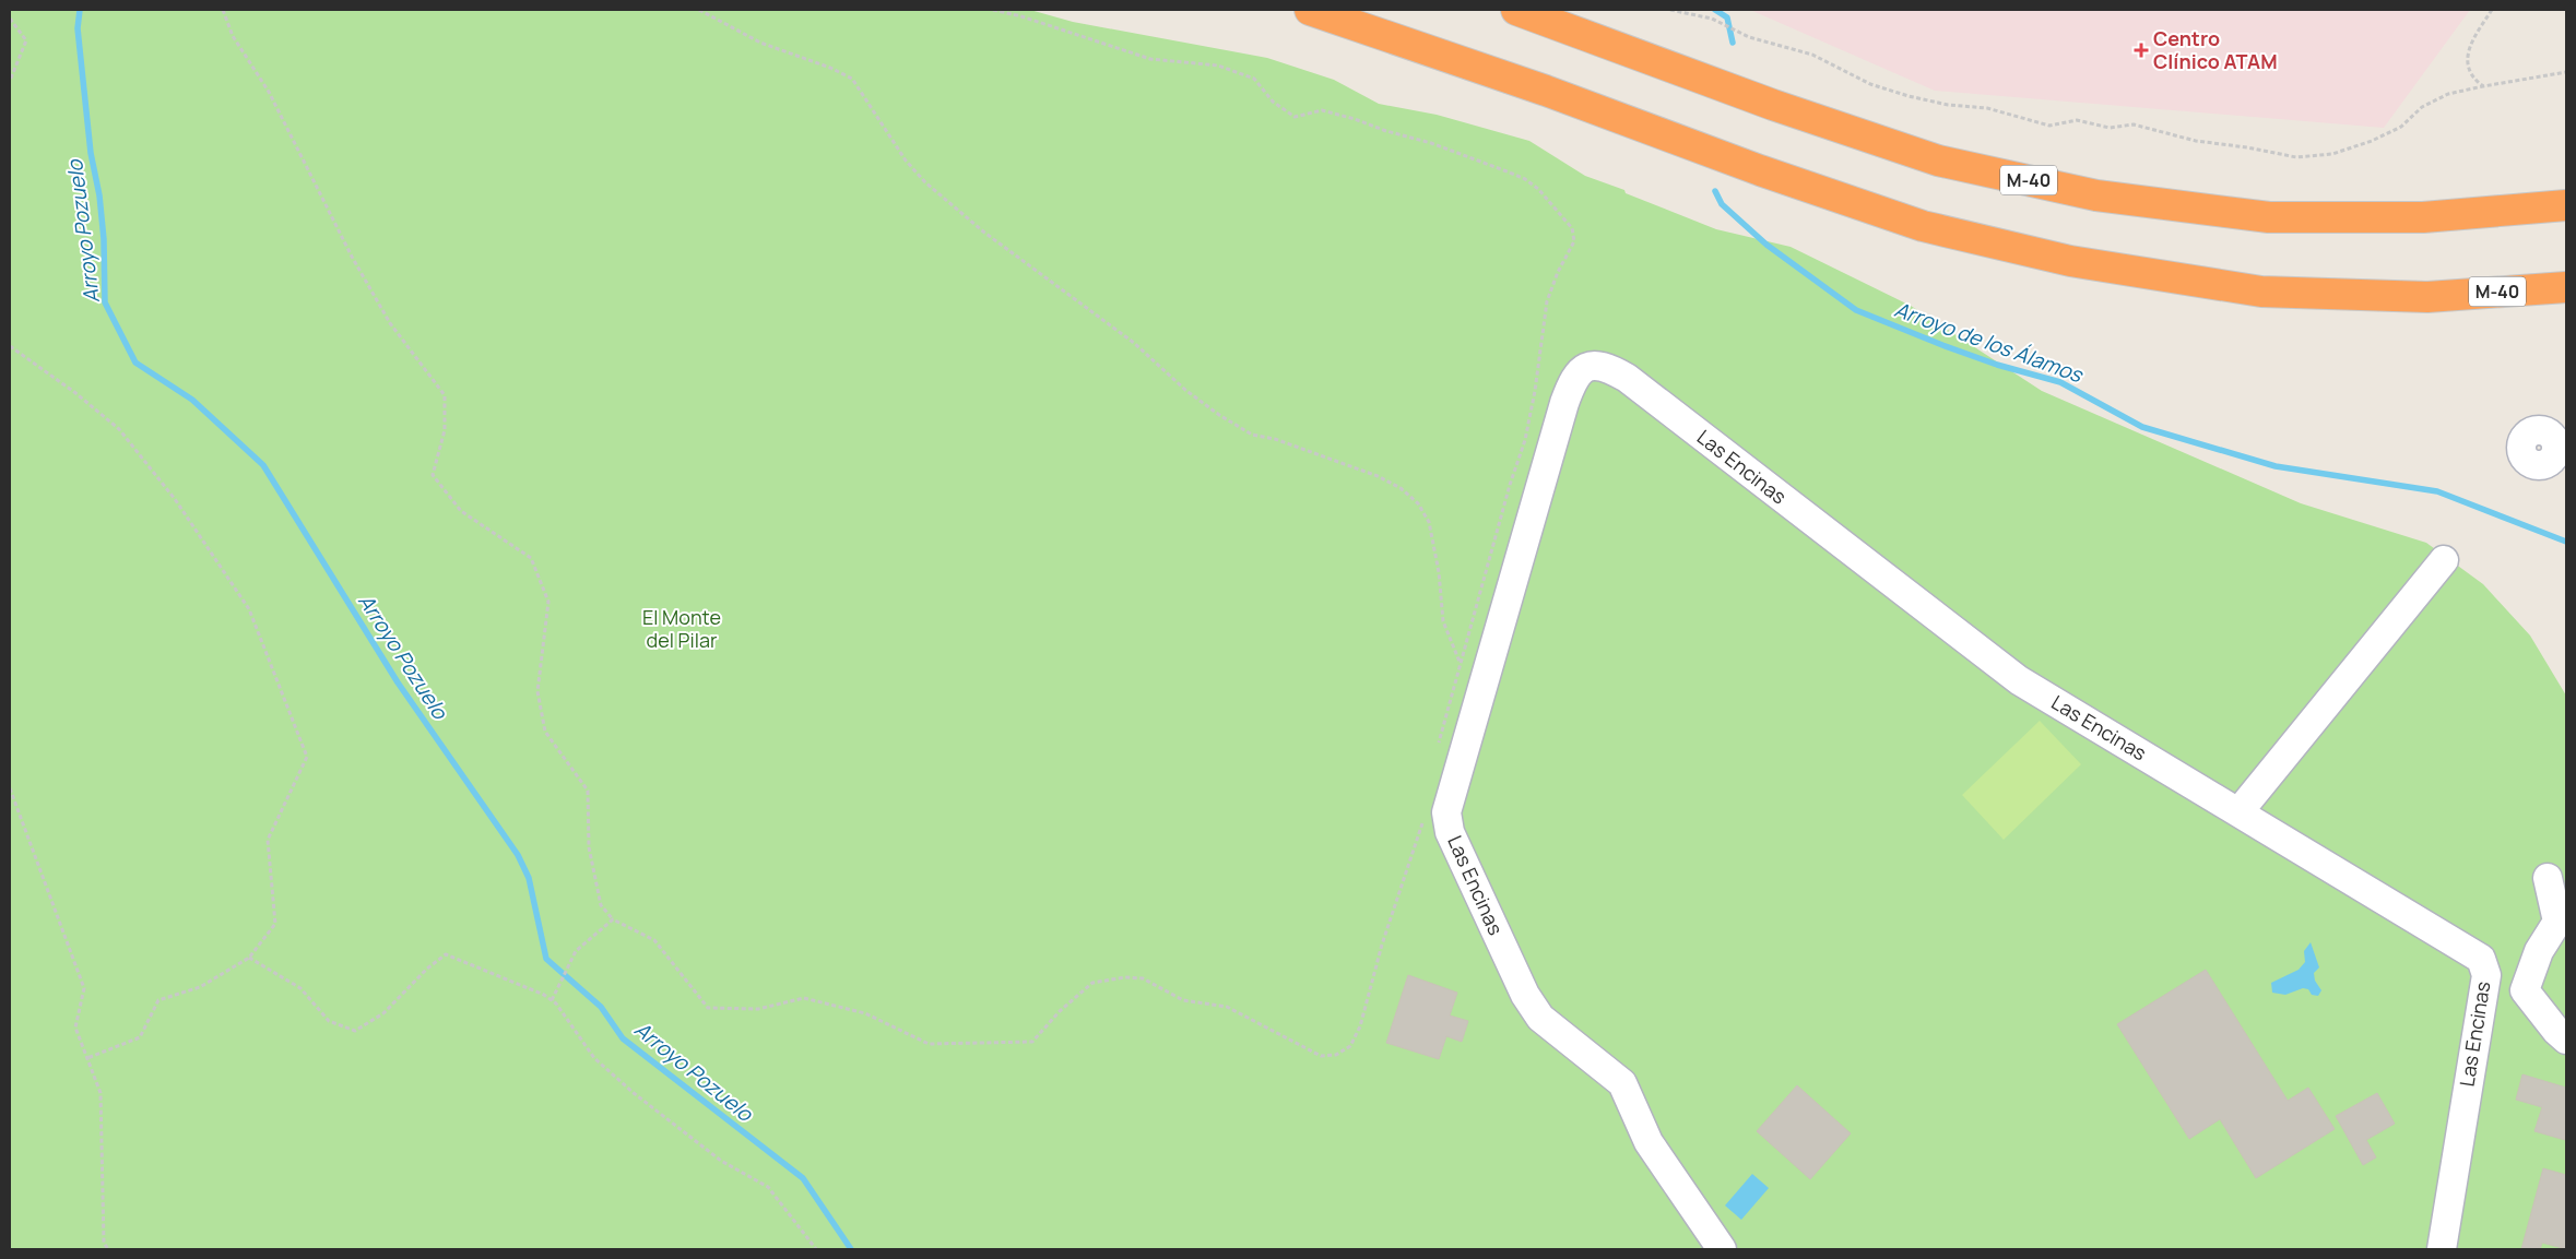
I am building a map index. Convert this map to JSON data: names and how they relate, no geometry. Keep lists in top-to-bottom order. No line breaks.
{"streets":{"highway":["M-40"],"street":["Las Encinas"]},"water":["Arroyo Pozuelo","Arroyo de los Álamos"],"parks":["El Monte del Pilar"],"places":{"health":["Centro Clínico ATAM"]}}
